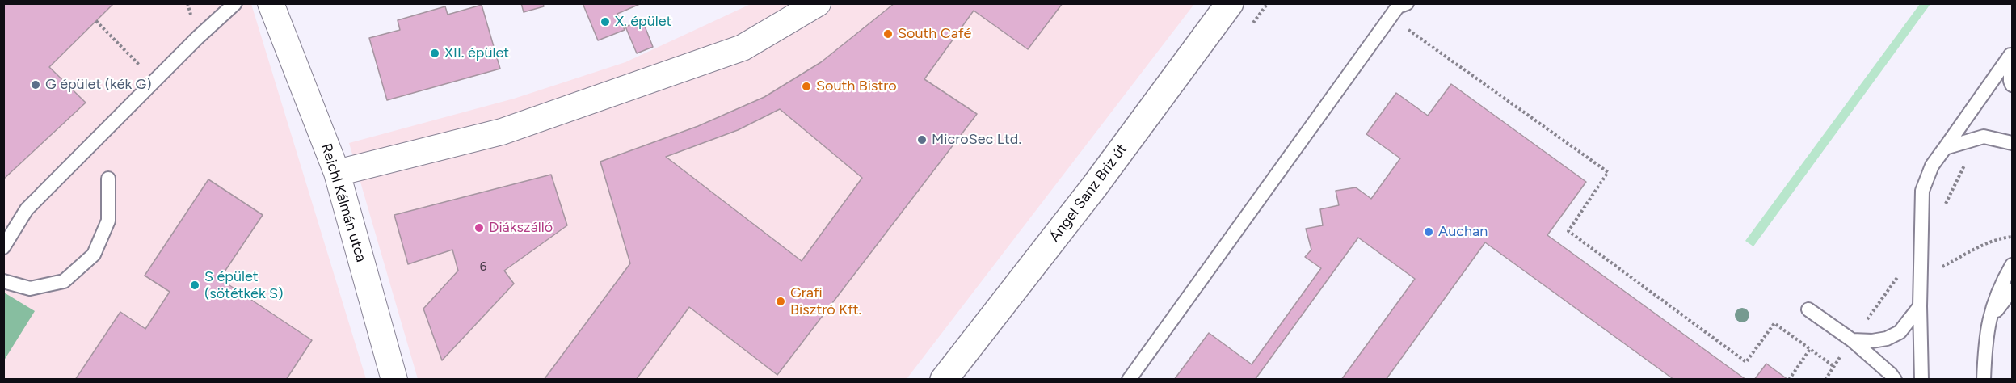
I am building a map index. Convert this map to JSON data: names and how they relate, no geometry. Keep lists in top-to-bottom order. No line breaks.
{"streets":{"main road":["Ángel Sanz Briz út"],"street":["Reichl Kálmán utca"]},"places":["X. épület","South Café","XII. épület","G épület (kék G)","South Bistro","MicroSec Ltd.","Diákszálló","Auchan","S épület (sötétkék S)","Grafi Bisztró Kft."],"house_numbers":["6"]}
